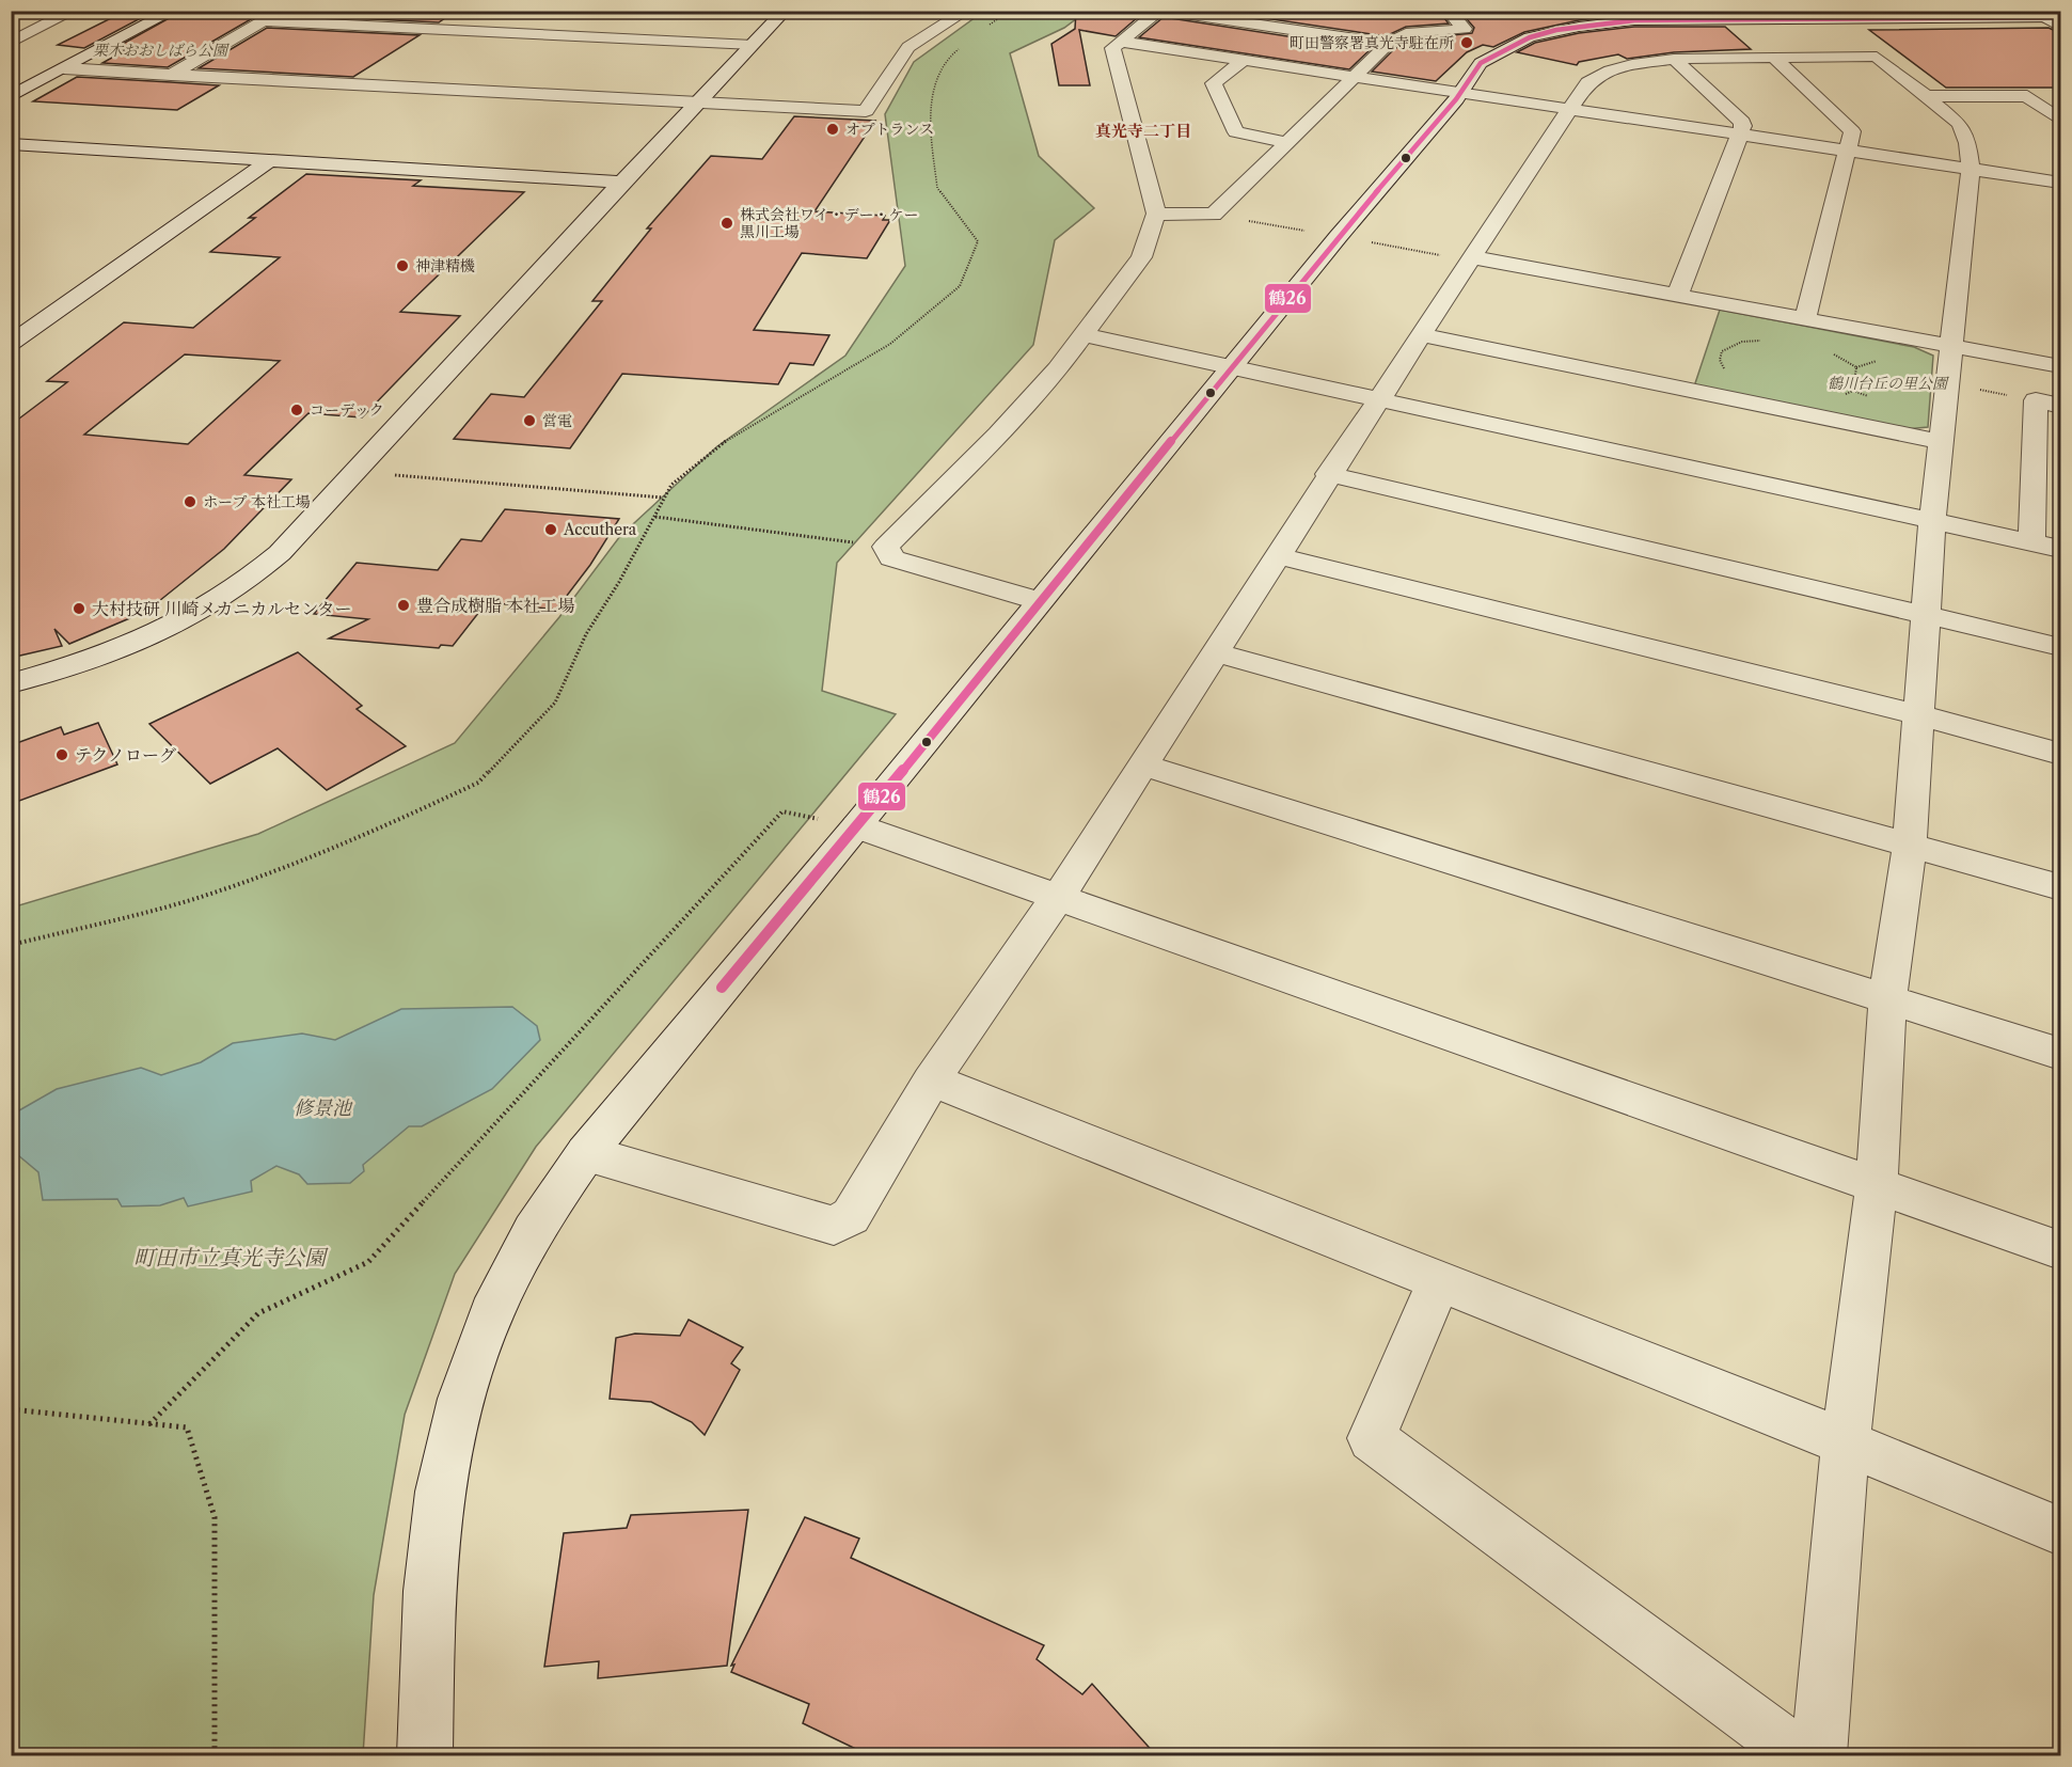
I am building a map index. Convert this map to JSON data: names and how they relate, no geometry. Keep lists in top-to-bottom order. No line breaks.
{"districts":["真光寺二丁目"],"water":["修景池"],"parks":["栗木おおしばら公園","鶴川台丘の里公園","町田市立真光寺公園"],"places":["町田警察署真光寺駐在所","オプトランス","株式会社ワイ・デー・ケー 黒川工場","神津精機","コーデック","営電","ホープ 本社工場","Accuthera","豊合成樹脂 本社工場","大村技研 川崎メカニカルセンター","テクノローグ"],"lines":["transit line 鶴26"]}
